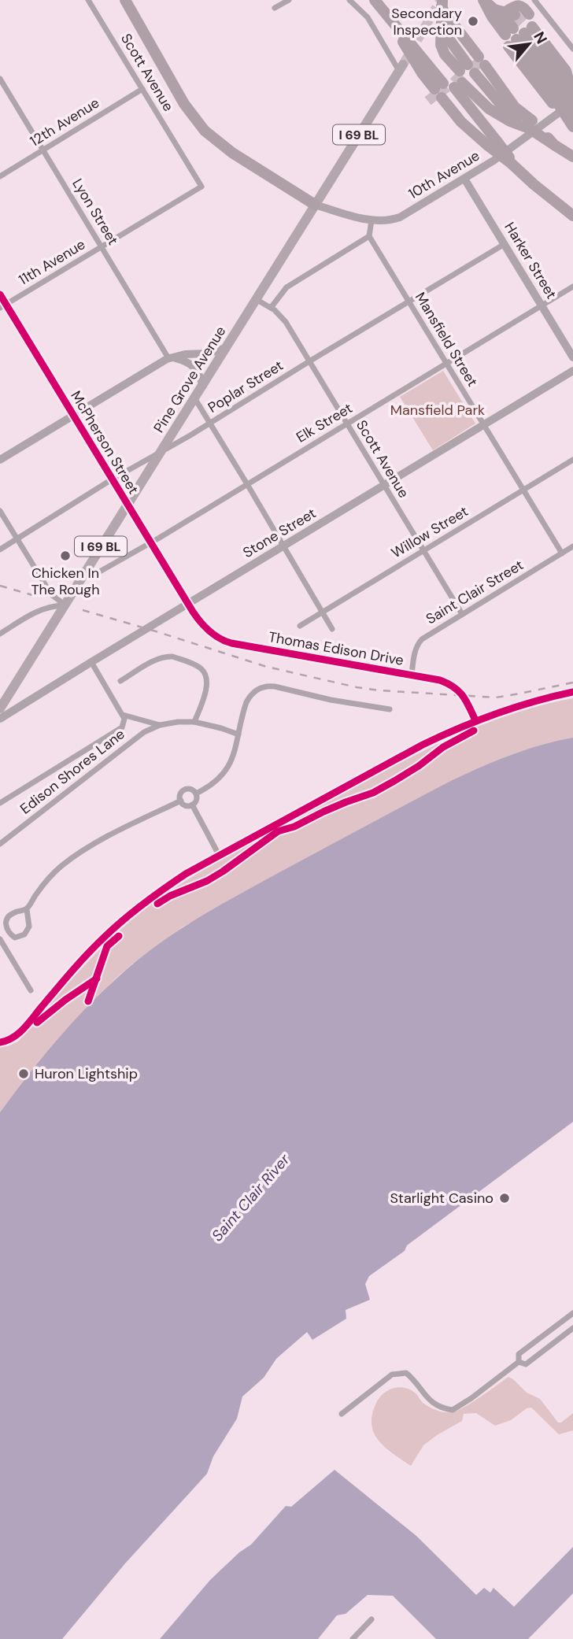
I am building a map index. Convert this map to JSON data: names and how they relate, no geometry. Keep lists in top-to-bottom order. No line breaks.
{"streets":{"main road":["I 69 BL","Pine Grove Avenue"],"street":["Scott Avenue","12th Avenue","10th Avenue","Lyon Street","Harker Street","11th Avenue","Mansfield Street","Poplar Street","Elk Street","McPherson Street","Willow Street","Stone Street","Saint Clair Street","Thomas Edison Drive","Edison Shores Lane"]},"crossings":[["Scott Avenue","12th Avenue"],["Scott Avenue","11th Avenue"],["Scott Avenue","Pine Grove Avenue"],["Scott Avenue","Poplar Street"],["Scott Avenue","Elk Street"],["Scott Avenue","Willow Street"],["Scott Avenue","Stone Street"],["Scott Avenue","Saint Clair Street"],["12th Avenue","Lyon Street"],["10th Avenue","Harker Street"],["10th Avenue","Pine Grove Avenue"],["Lyon Street","11th Avenue"],["Harker Street","Poplar Street"],["Harker Street","Elk Street"],["11th Avenue","McPherson Street"],["Mansfield Street","Poplar Street"],["Mansfield Street","Elk Street"],["Mansfield Street","Willow Street"],["Mansfield Street","Stone Street"],["Mansfield Street","Saint Clair Street"],["Pine Grove Avenue","Poplar Street"],["Pine Grove Avenue","Elk Street"],["Pine Grove Avenue","McPherson Street"],["Poplar Street","McPherson Street"],["Elk Street","McPherson Street"],["McPherson Street","Stone Street"],["McPherson Street","Thomas Edison Drive"],["Stone Street","Thomas Edison Drive"],["Saint Clair Street","Thomas Edison Drive"]],"water":["Saint Clair River"],"parks":["Mansfield Park"],"places":["Secondary Inspection","Chicken In The Rough","Huron Lightship","Starlight Casino"],"north":"top right"}
